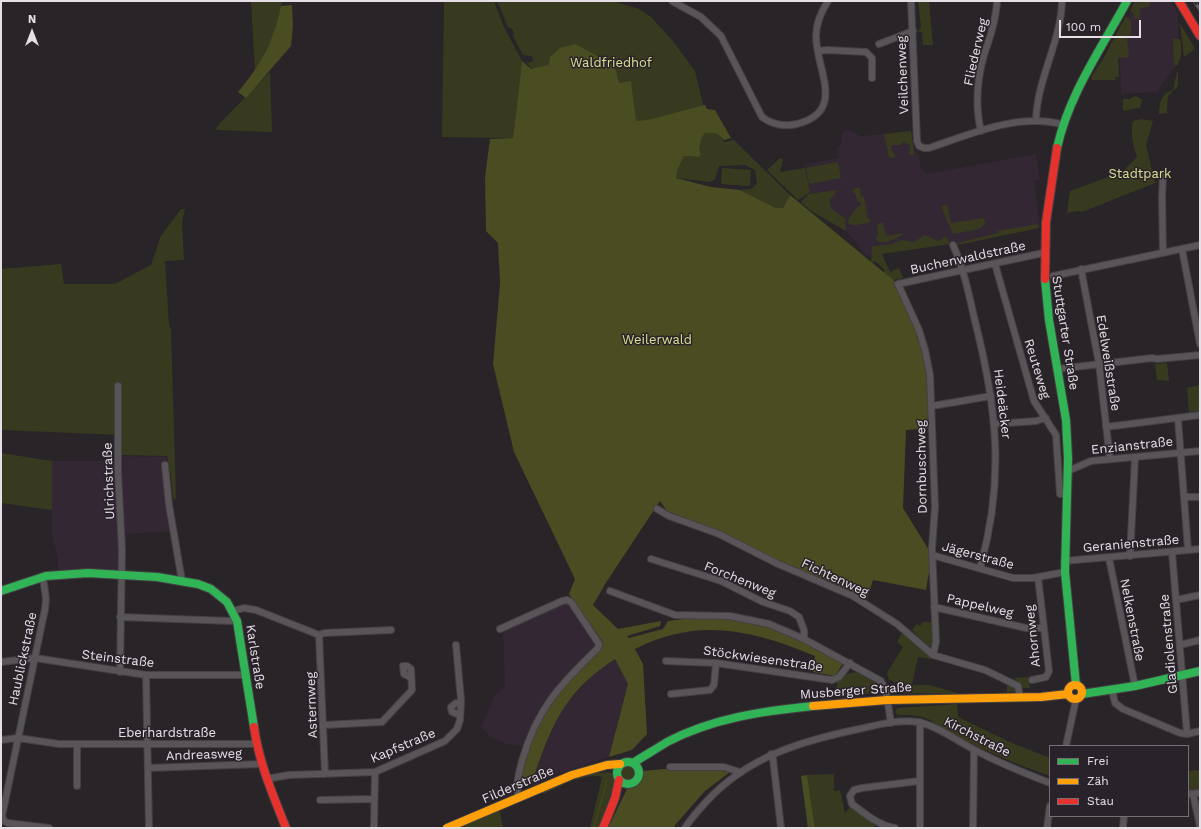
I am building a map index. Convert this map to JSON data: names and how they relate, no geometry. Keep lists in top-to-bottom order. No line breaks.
{"streets":{"main road":["Stuttgarter Straße","Karlstraße","Musberger Straße","Filderstraße"],"street":["Fliederweg","Veilchenweg","Buchenwaldstraße","Edelweißstraße","Reuteweg","Heideäcker","Enzianstraße","Dornbuschweg","Ulrichstraße","Geranienstraße","Jägerstraße","Fichtenweg","Forchenweg","Pappelweg","Nelkenstraße","Ahornweg","Gladiolenstraße","Haublickstraße","Steinstraße","Stöckwiesenstraße","Asternweg","Eberhardstraße","Kirchstraße","Kapfstraße","Andreasweg"]},"crossings":[["Fliederweg","Veilchenweg"],["Buchenwaldstraße","Stuttgarter Straße"],["Buchenwaldstraße","Reuteweg"],["Buchenwaldstraße","Heideäcker"],["Buchenwaldstraße","Dornbuschweg"],["Stuttgarter Straße","Reuteweg"],["Stuttgarter Straße","Enzianstraße"],["Stuttgarter Straße","Geranienstraße"],["Stuttgarter Straße","Jägerstraße"],["Stuttgarter Straße","Musberger Straße"],["Edelweißstraße","Enzianstraße"],["Heideäcker","Jägerstraße"],["Dornbuschweg","Jägerstraße"],["Dornbuschweg","Fichtenweg"],["Dornbuschweg","Pappelweg"],["Ulrichstraße","Karlstraße"],["Ulrichstraße","Steinstraße"],["Geranienstraße","Nelkenstraße"],["Geranienstraße","Gladiolenstraße"],["Jägerstraße","Ahornweg"],["Fichtenweg","Musberger Straße"],["Pappelweg","Ahornweg"],["Karlstraße","Haublickstraße"],["Karlstraße","Steinstraße"],["Karlstraße","Eberhardstraße"],["Karlstraße","Kapfstraße"],["Karlstraße","Andreasweg"],["Haublickstraße","Steinstraße"],["Haublickstraße","Eberhardstraße"],["Musberger Straße","Filderstraße"],["Asternweg","Kapfstraße"]],"parks":["Waldfriedhof","Stadtpark","Weilerwald"],"legend":["Frei","Zäh","Stau"],"scale_bar":"100 m","north":"top"}
